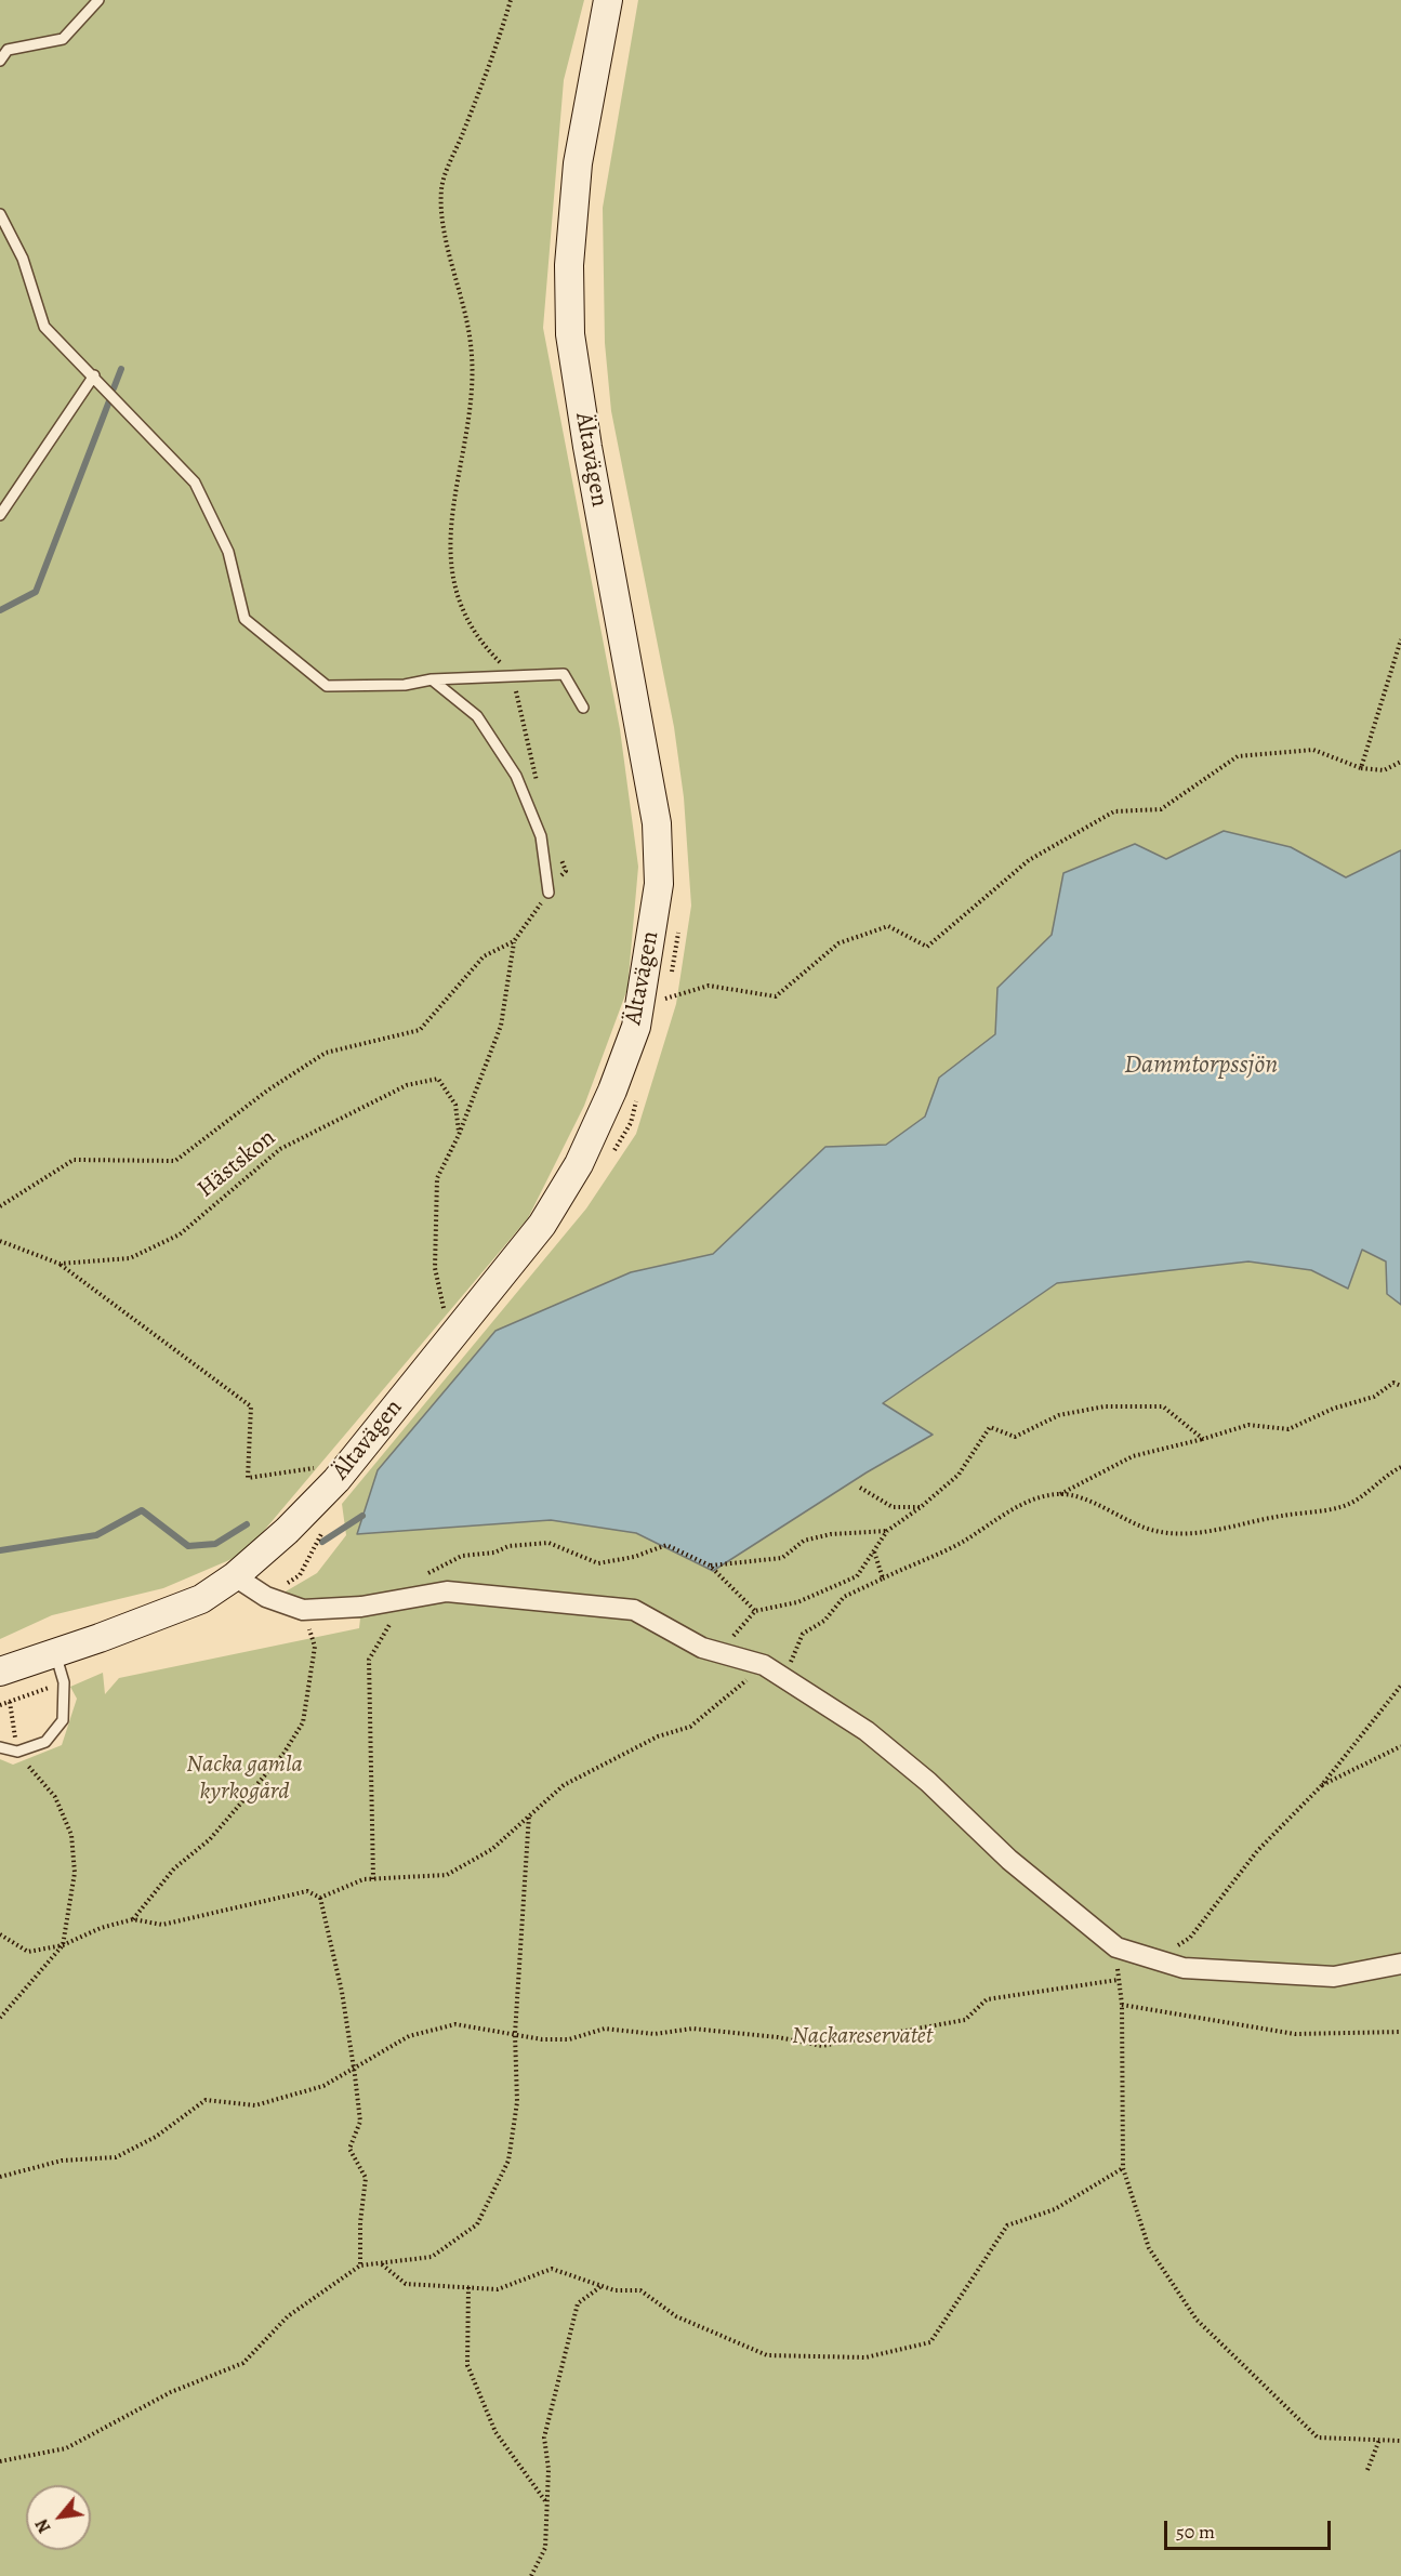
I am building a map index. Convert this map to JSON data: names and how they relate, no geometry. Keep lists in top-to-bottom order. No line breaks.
{"streets":{"main road":["Ältavägen"],"path":["Hästskon"]},"water":["Dammtorpssjön"],"parks":["Nacka gamla kyrkogård","Nackareservatet"],"scale_bar":"50 m","north":"bottom left"}
